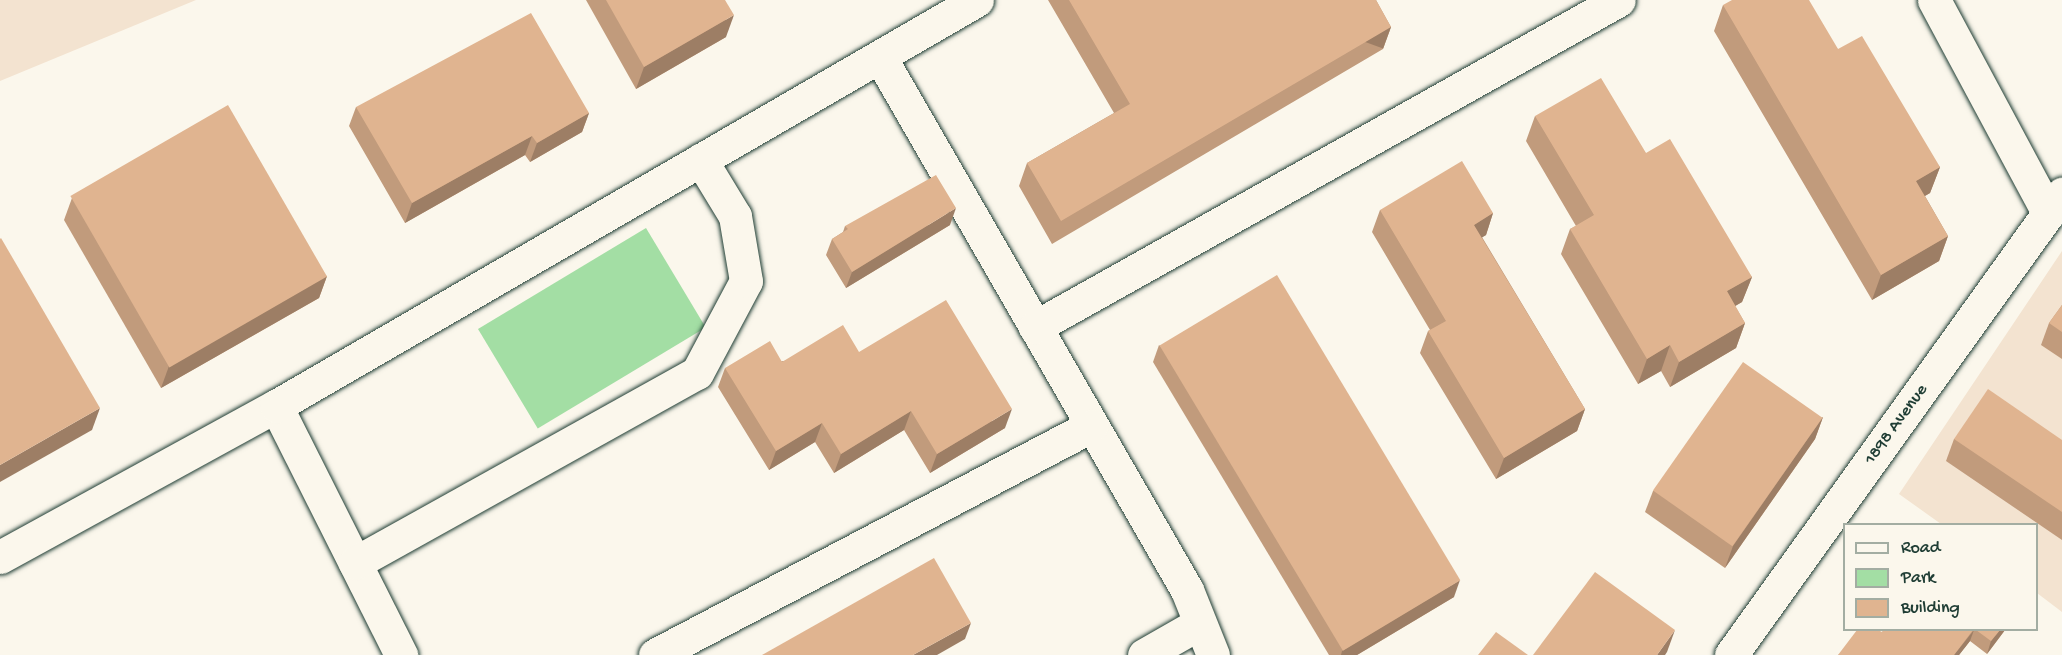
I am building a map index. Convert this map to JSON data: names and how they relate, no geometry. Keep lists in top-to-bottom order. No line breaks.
{"streets":{"street":["1898 Avenue"]},"legend":["Road","Park","Building"]}
